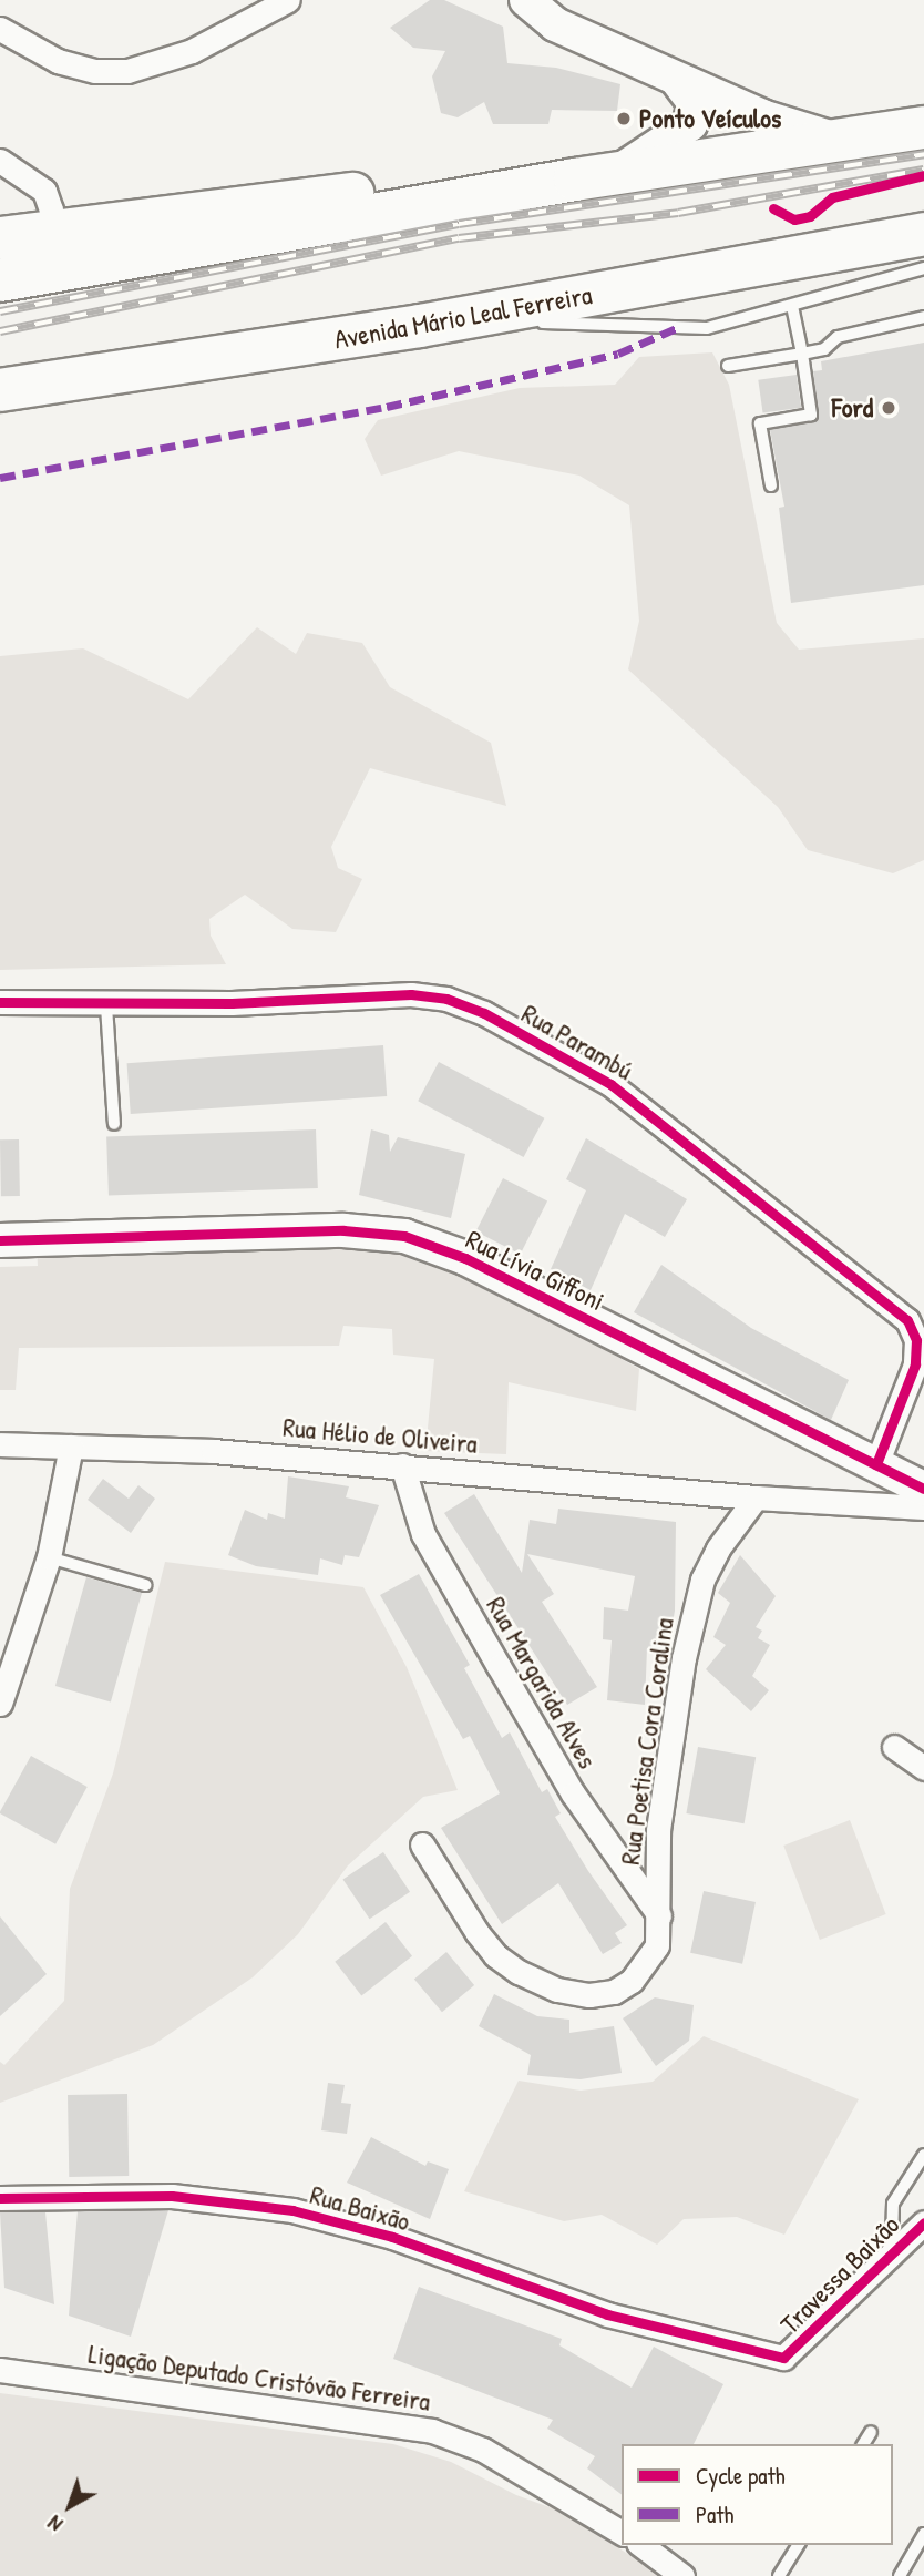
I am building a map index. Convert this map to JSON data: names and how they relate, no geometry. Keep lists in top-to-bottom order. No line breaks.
{"streets":{"highway":["Avenida Mário Leal Ferreira"],"street":["Rua Parambú","Rua Lívia Giffoni","Rua Hélio de Oliveira","Rua Margarida Alves","Rua Poetisa Cora Coralina","Rua Baixão","Travessa Baixão","Ligação Deputado Cristóvão Ferreira"]},"crossings":[["Rua Parambú","Rua Lívia Giffoni"],["Rua Hélio de Oliveira","Rua Margarida Alves"],["Rua Hélio de Oliveira","Rua Poetisa Cora Coralina"],["Rua Margarida Alves","Rua Poetisa Cora Coralina"],["Rua Baixão","Travessa Baixão"]],"places":["Ponto Veículos","Ford"],"legend":["Cycle path","Path"],"north":"bottom left"}
